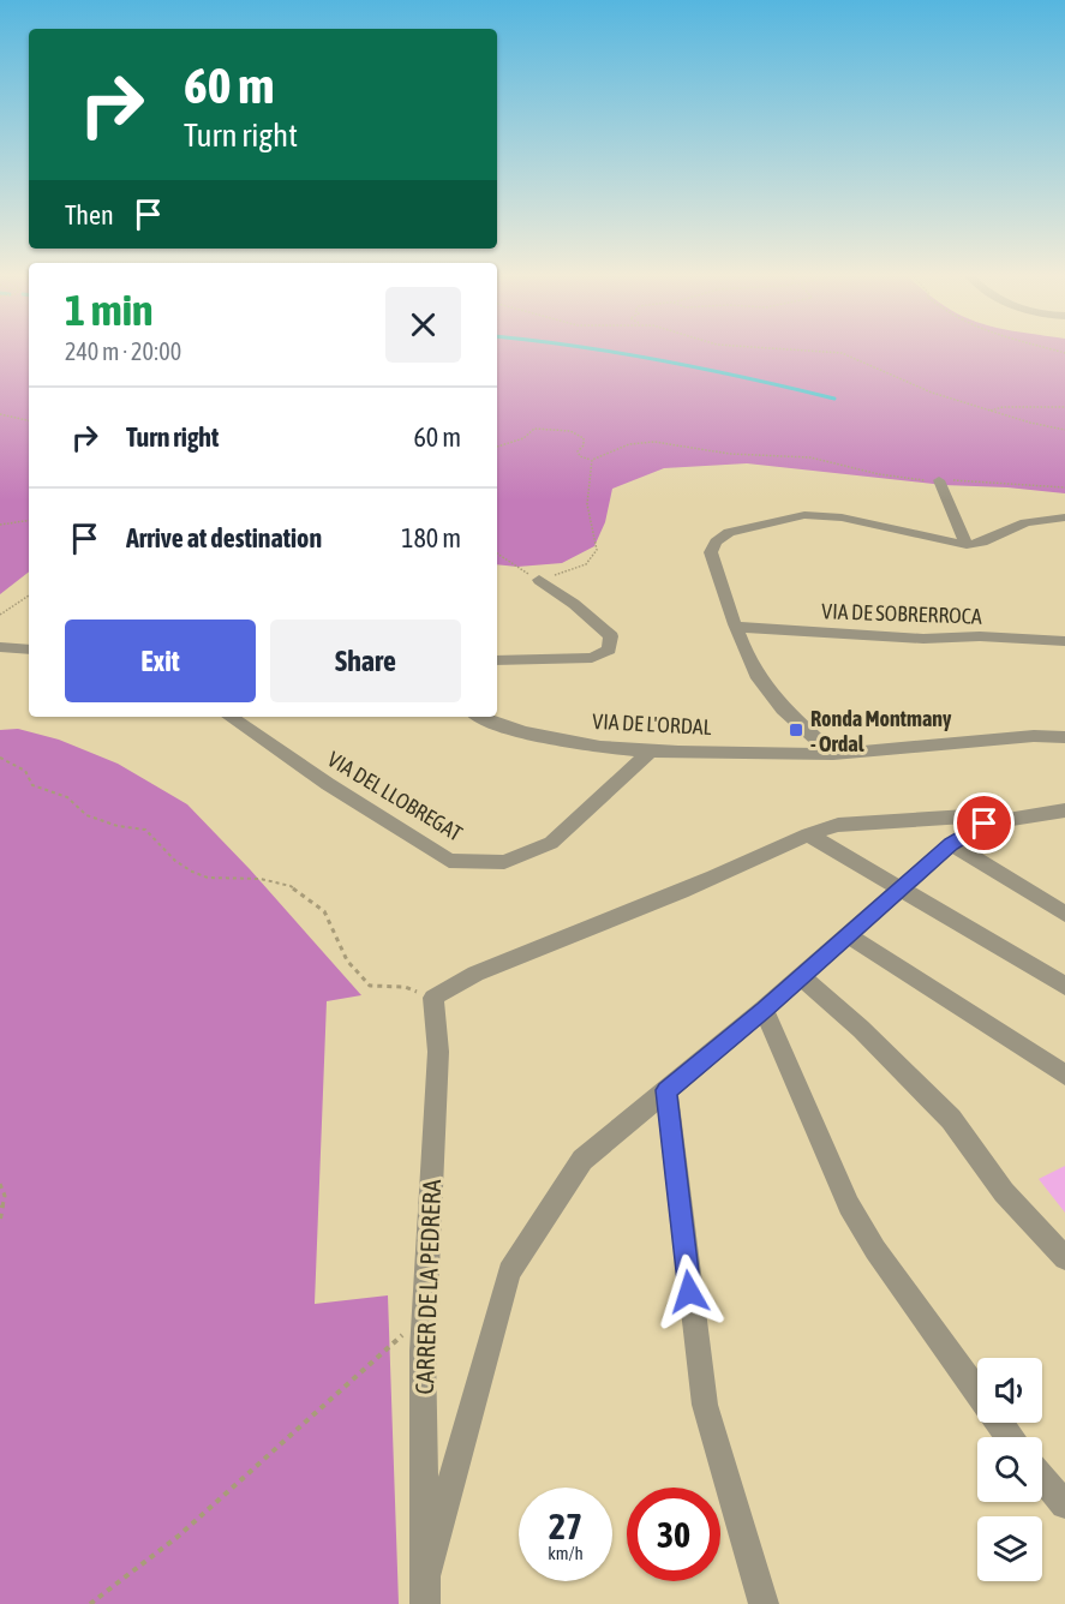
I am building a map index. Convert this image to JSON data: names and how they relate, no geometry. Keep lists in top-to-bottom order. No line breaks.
{"streets":{"street":["VIA DE SOBRERROCA","VIA DE L'ORDAL","VIA DEL LLOBREGAT","CARRER DE LA PEDRERA"]},"crossings":[["VIA DE L'ORDAL","VIA DEL LLOBREGAT"]],"places":{"transit":["Ronda Montmany - Ordal"]},"page":{"turn":["60 m","Turn right"],"then":"Then","heading":["1 min","240 m · 20:00"],"list":[{"name":"Turn right","value":"60 m"},{"name":"Arrive at destination","value":"180 m"}],"buttons":["Exit","Share"],"speed":"27 km/h","limit":"30"}}
